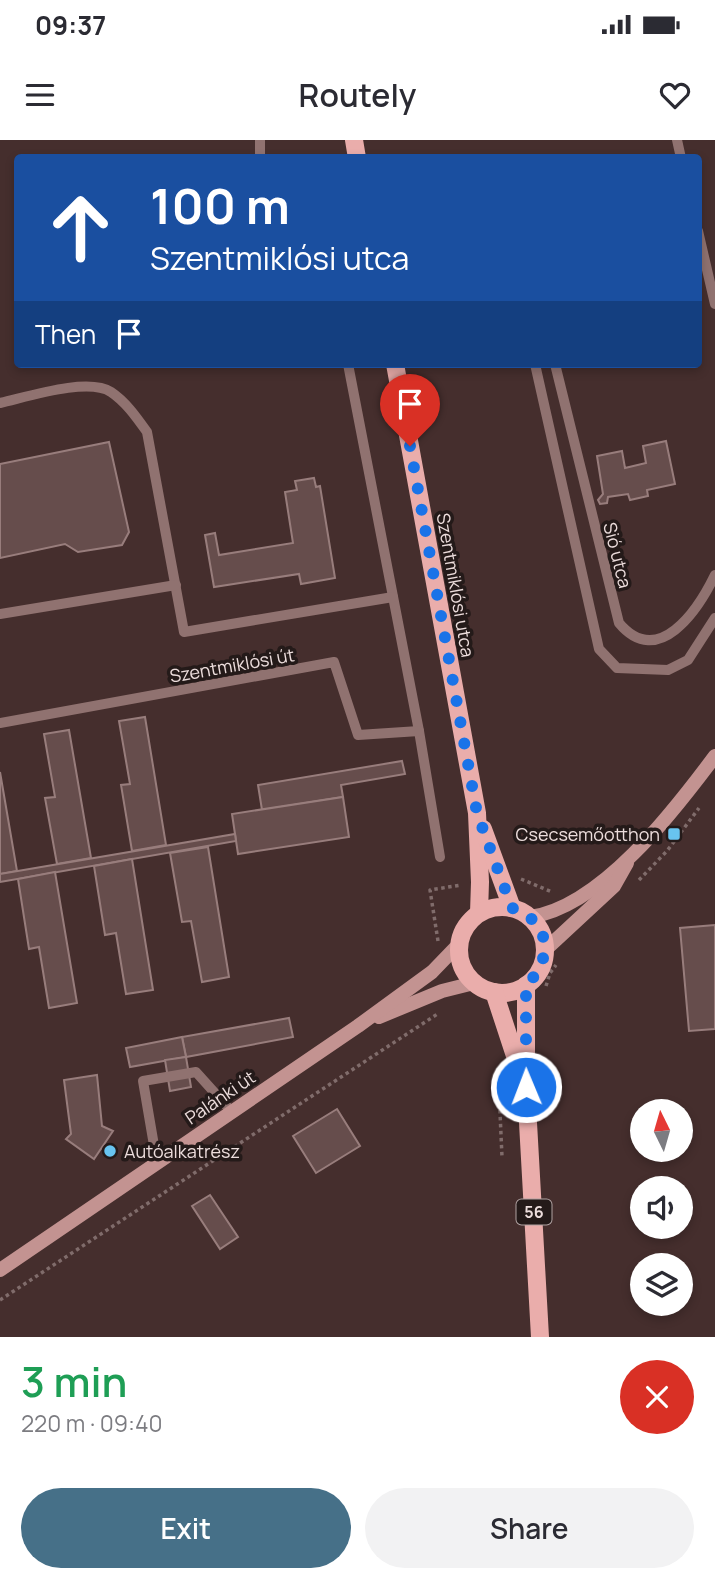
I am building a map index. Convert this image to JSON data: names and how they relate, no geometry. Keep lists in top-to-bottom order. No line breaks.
{"streets":{"main road":["Szentmiklósi utca","56"],"street":["Palánki út"],"lane":["Sió utca","Szentmiklósi út"]},"crossings":[["Palánki út","56"]],"places":{"transit":["Csecsemőotthon"],"other":["Autóalkatrész"]},"north":"top","page":{"status":"09:37","header":"Routely","turn":["100 m","Szentmiklósi utca"],"then":"Then","heading":["3 min","220 m · 09:40"],"buttons":["Exit","Share"]}}
